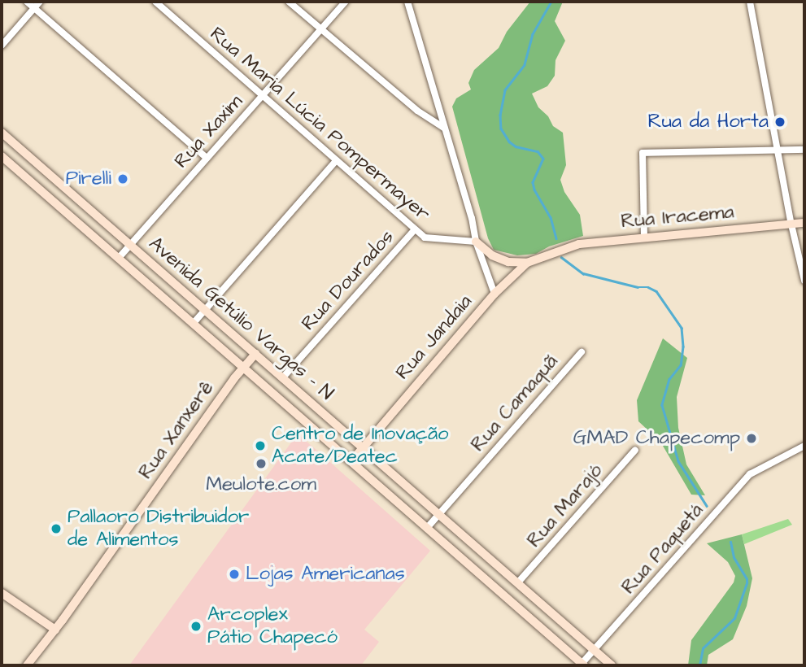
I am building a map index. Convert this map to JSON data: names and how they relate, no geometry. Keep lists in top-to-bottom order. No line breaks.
{"streets":{"street":["Rua Maria Lúcia Pompermayer","Rua Xaxim","Rua Iracema","Rua Dourados","Avenida Getúlio Vargas - N","Rua Jandaia","Rua Camaquã","Rua Xanxerê","Rua Marajó","Rua Paquetá"]},"crossings":[["Rua Maria Lúcia Pompermayer","Rua Xaxim"],["Rua Maria Lúcia Pompermayer","Rua Dourados"],["Rua Xaxim","Avenida Getúlio Vargas - N"],["Rua Iracema","Rua Jandaia"],["Rua Dourados","Avenida Getúlio Vargas - N"],["Avenida Getúlio Vargas - N","Rua Jandaia"],["Avenida Getúlio Vargas - N","Rua Camaquã"],["Avenida Getúlio Vargas - N","Rua Xanxerê"],["Avenida Getúlio Vargas - N","Rua Marajó"],["Avenida Getúlio Vargas - N","Rua Paquetá"]],"places":["Rua da Horta","Pirelli","GMAD Chapecomp","Centro de Inovação Acate/Deatec","Meulote.com","Pallaoro Distribuidor de Alimentos","Lojas Americanas","Arcoplex Pátio Chapecó"]}
